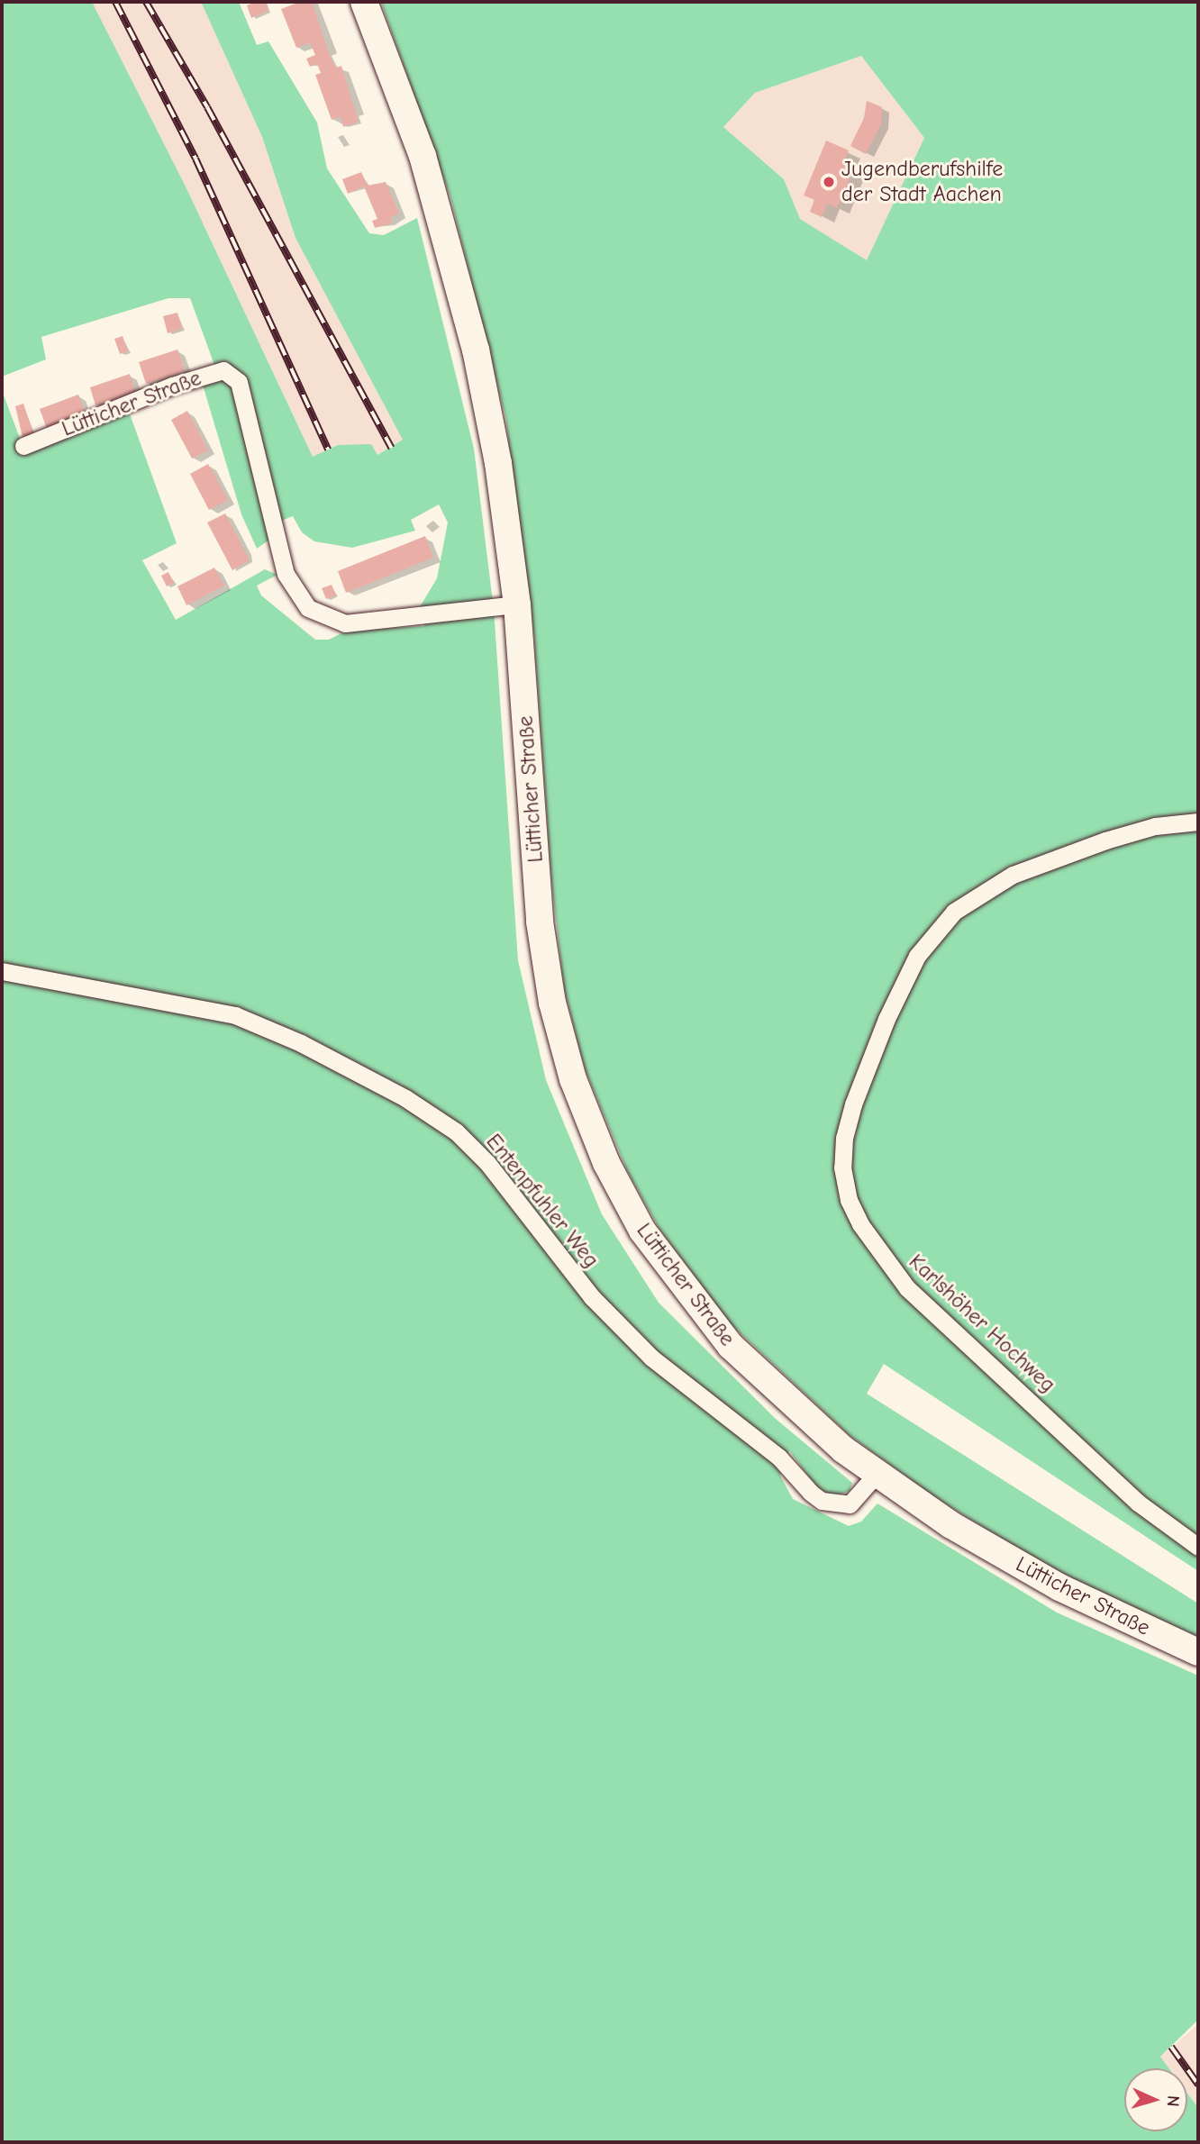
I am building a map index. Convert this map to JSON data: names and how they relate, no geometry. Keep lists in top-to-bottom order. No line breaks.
{"streets":{"main road":["Lütticher Straße"],"street":["Entenpfuhler Weg","Karlshöher Hochweg"]},"crossings":[["Lütticher Straße","Entenpfuhler Weg"]],"places":["Jugendberufshilfe der Stadt Aachen"],"north":"right"}
